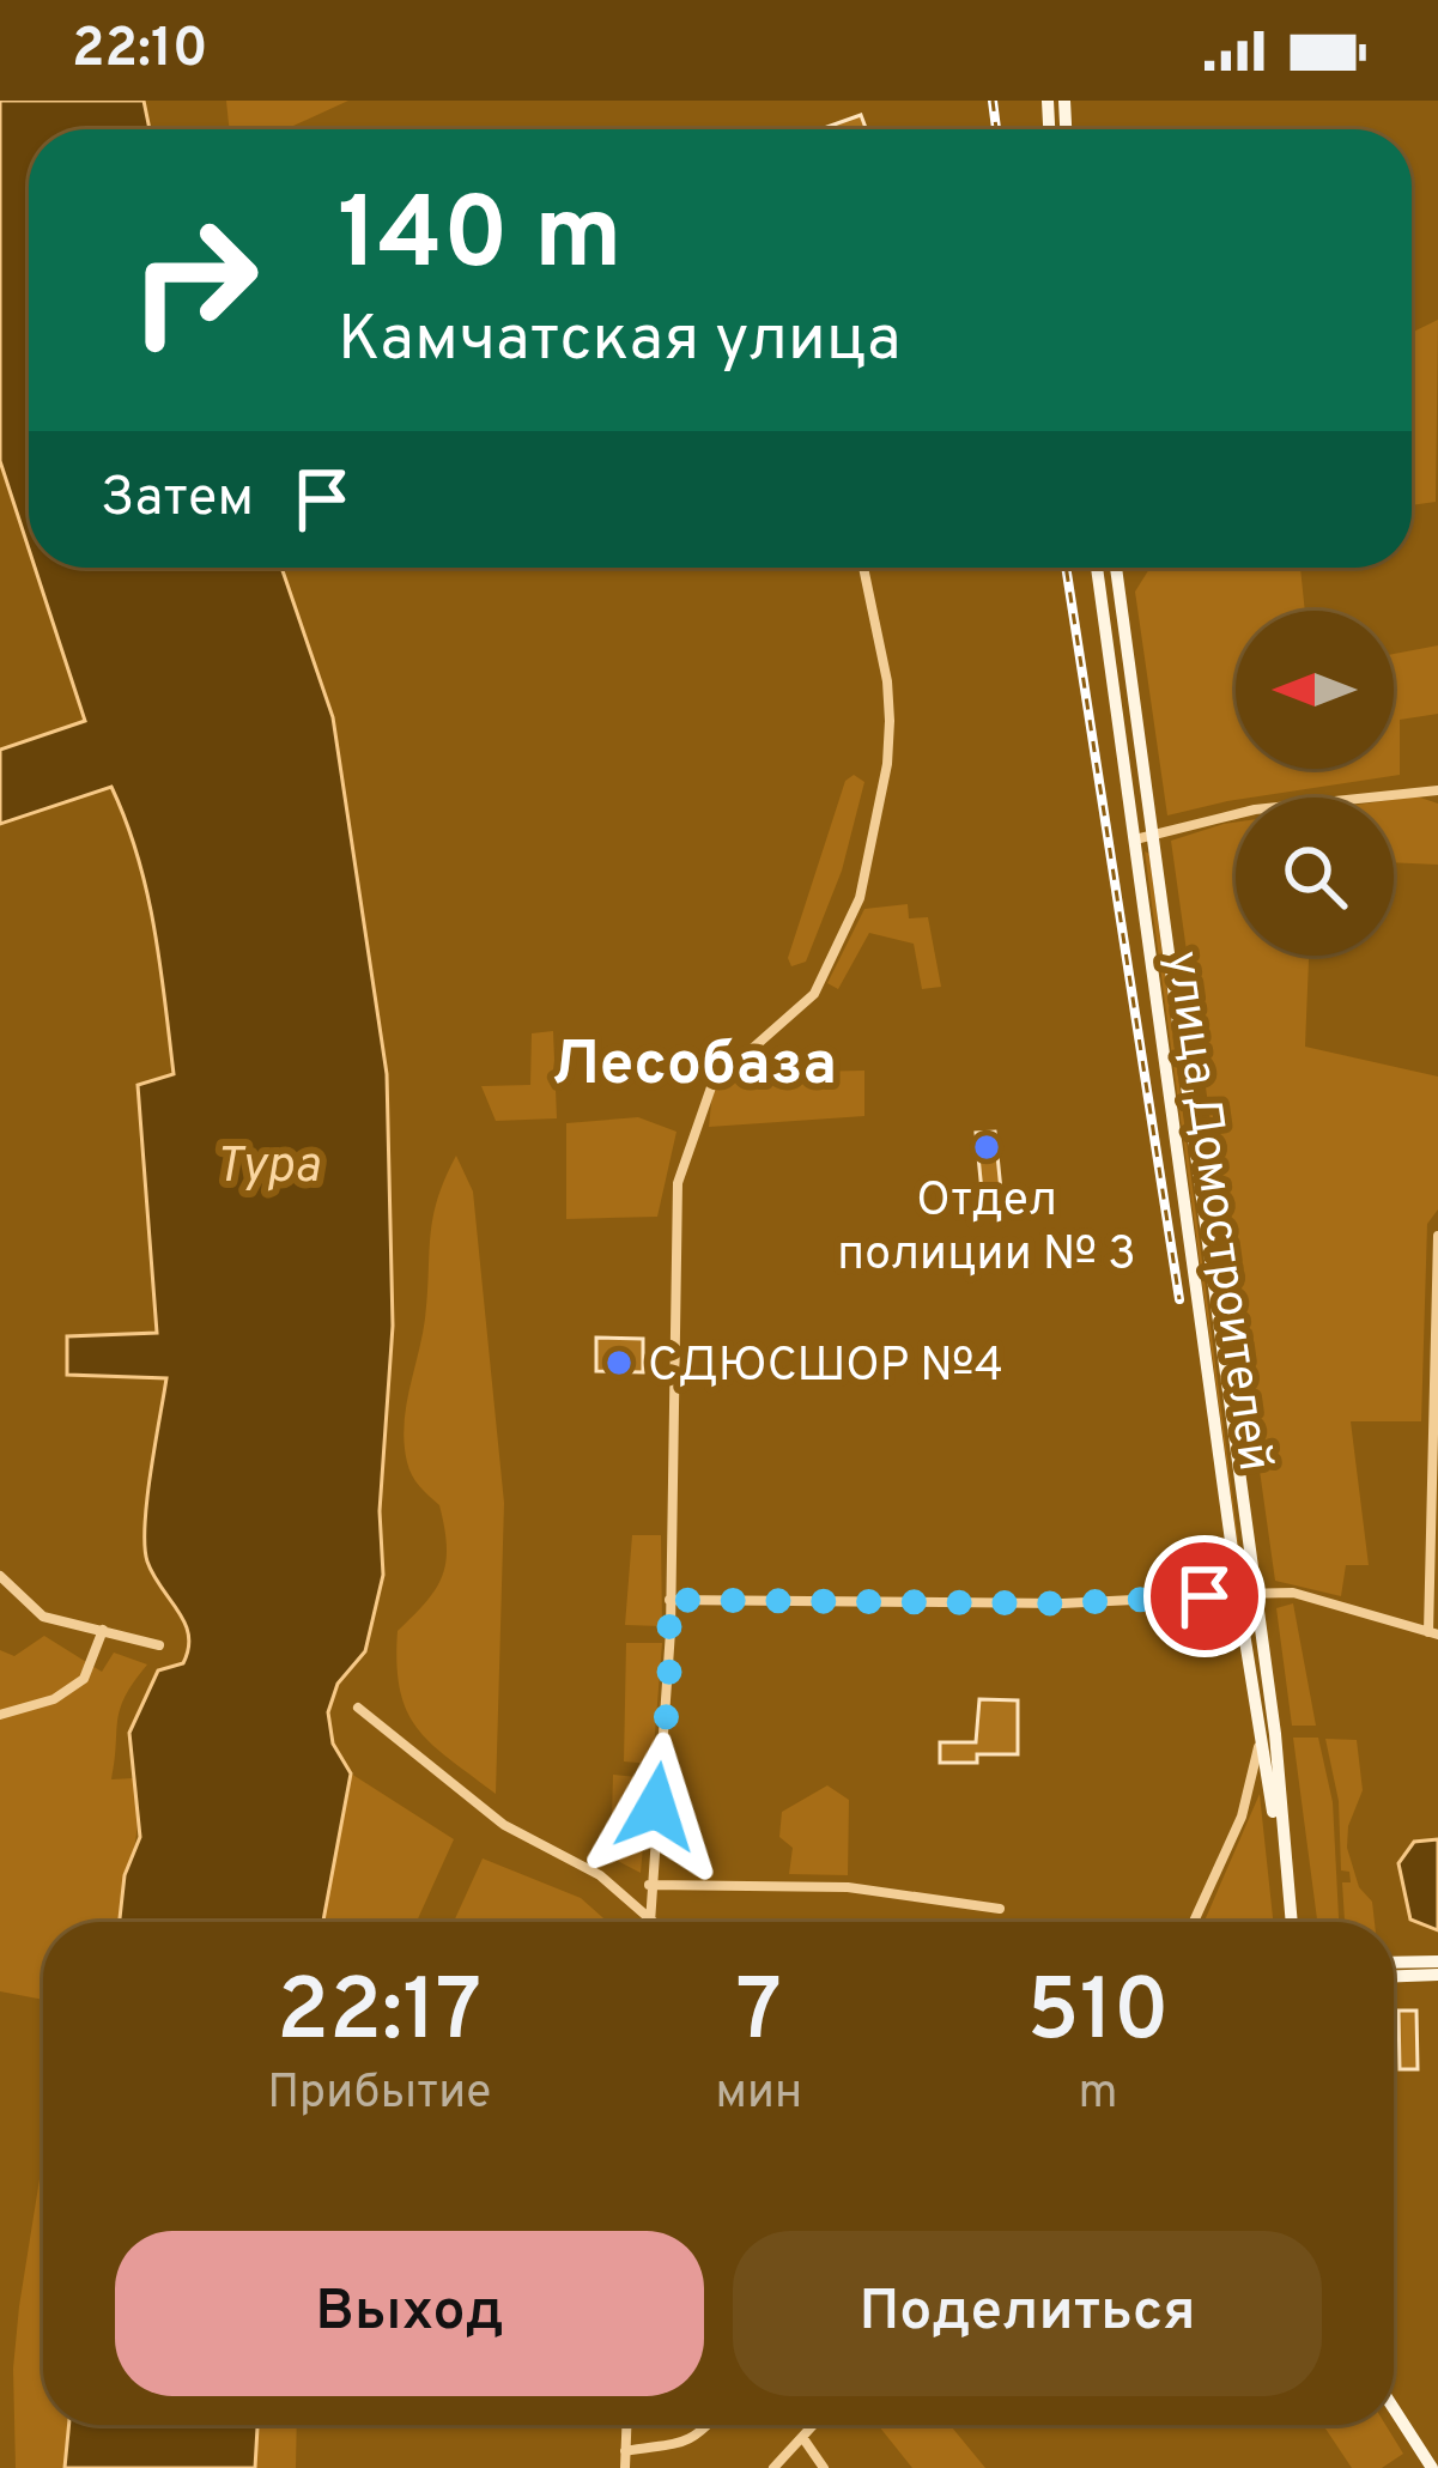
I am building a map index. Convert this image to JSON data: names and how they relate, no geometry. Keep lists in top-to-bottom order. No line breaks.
{"streets":{"main road":["улица Домостроителей"]},"districts":["Лесобаза"],"water":["Тура"],"places":["Отдел полиции № 3","СДЮСШОР №4"],"north":"left","page":{"status":"22:10","turn":["140 m","Камчатская улица"],"then":"Затем","eta":["22:17","Прибытие","7","мин","510","m"],"buttons":["Выход","Поделиться"]}}
